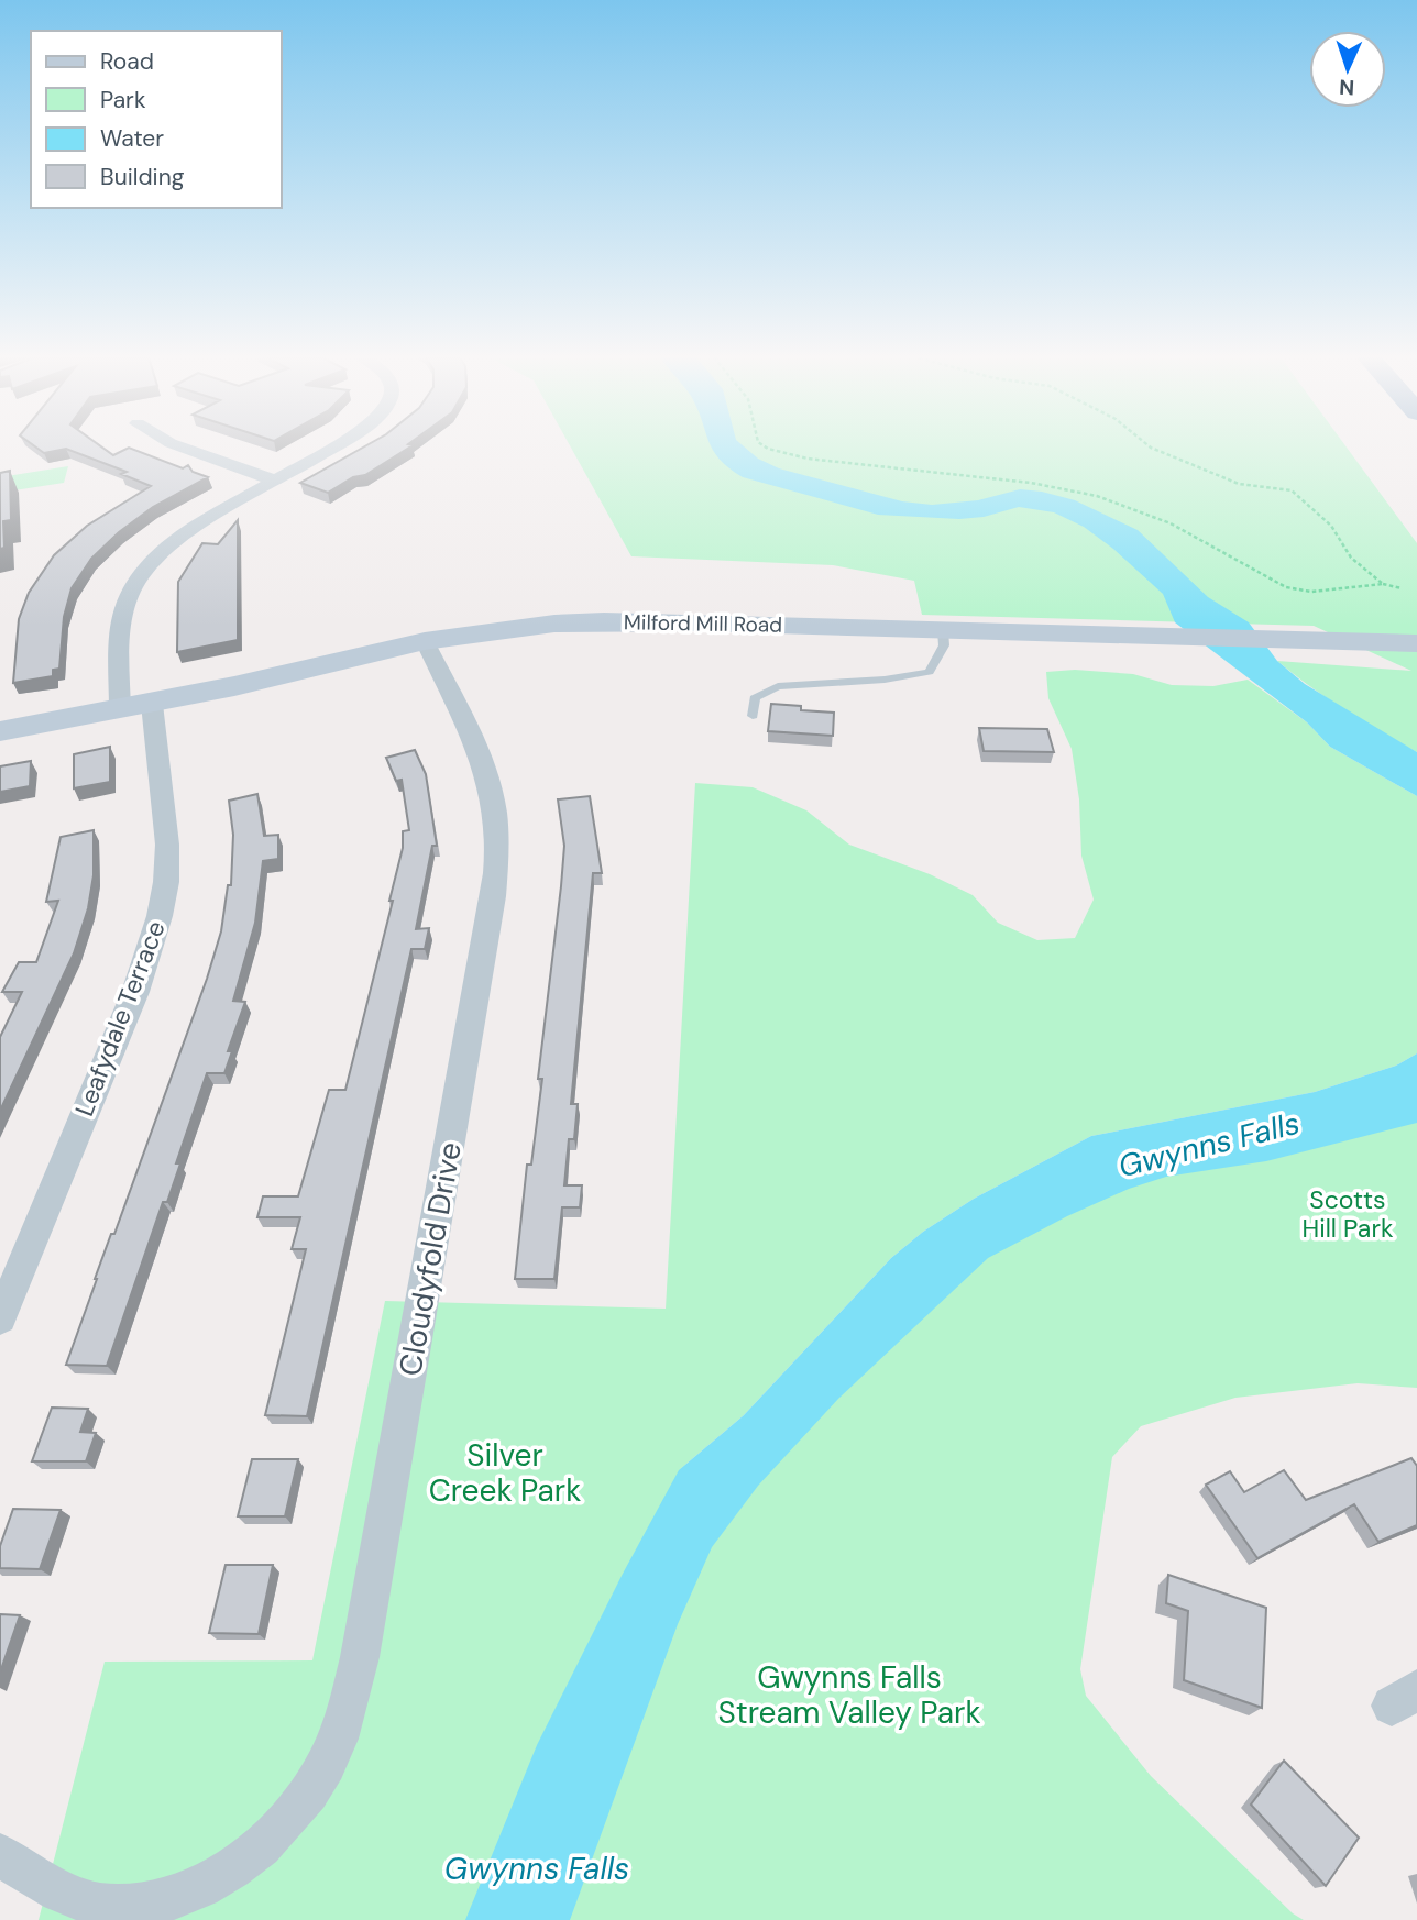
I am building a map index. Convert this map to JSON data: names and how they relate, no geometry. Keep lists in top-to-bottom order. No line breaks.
{"streets":{"main road":["Milford Mill Road"],"street":["Leafydale Terrace","Cloudyfold Drive"]},"crossings":[["Milford Mill Road","Leafydale Terrace"],["Milford Mill Road","Cloudyfold Drive"]],"water":["Gwynns Falls"],"parks":["Scotts Hill Park","Silver Creek Park","Gwynns Falls Stream Valley Park"],"legend":["Road","Park","Water","Building"],"north":"bottom"}
